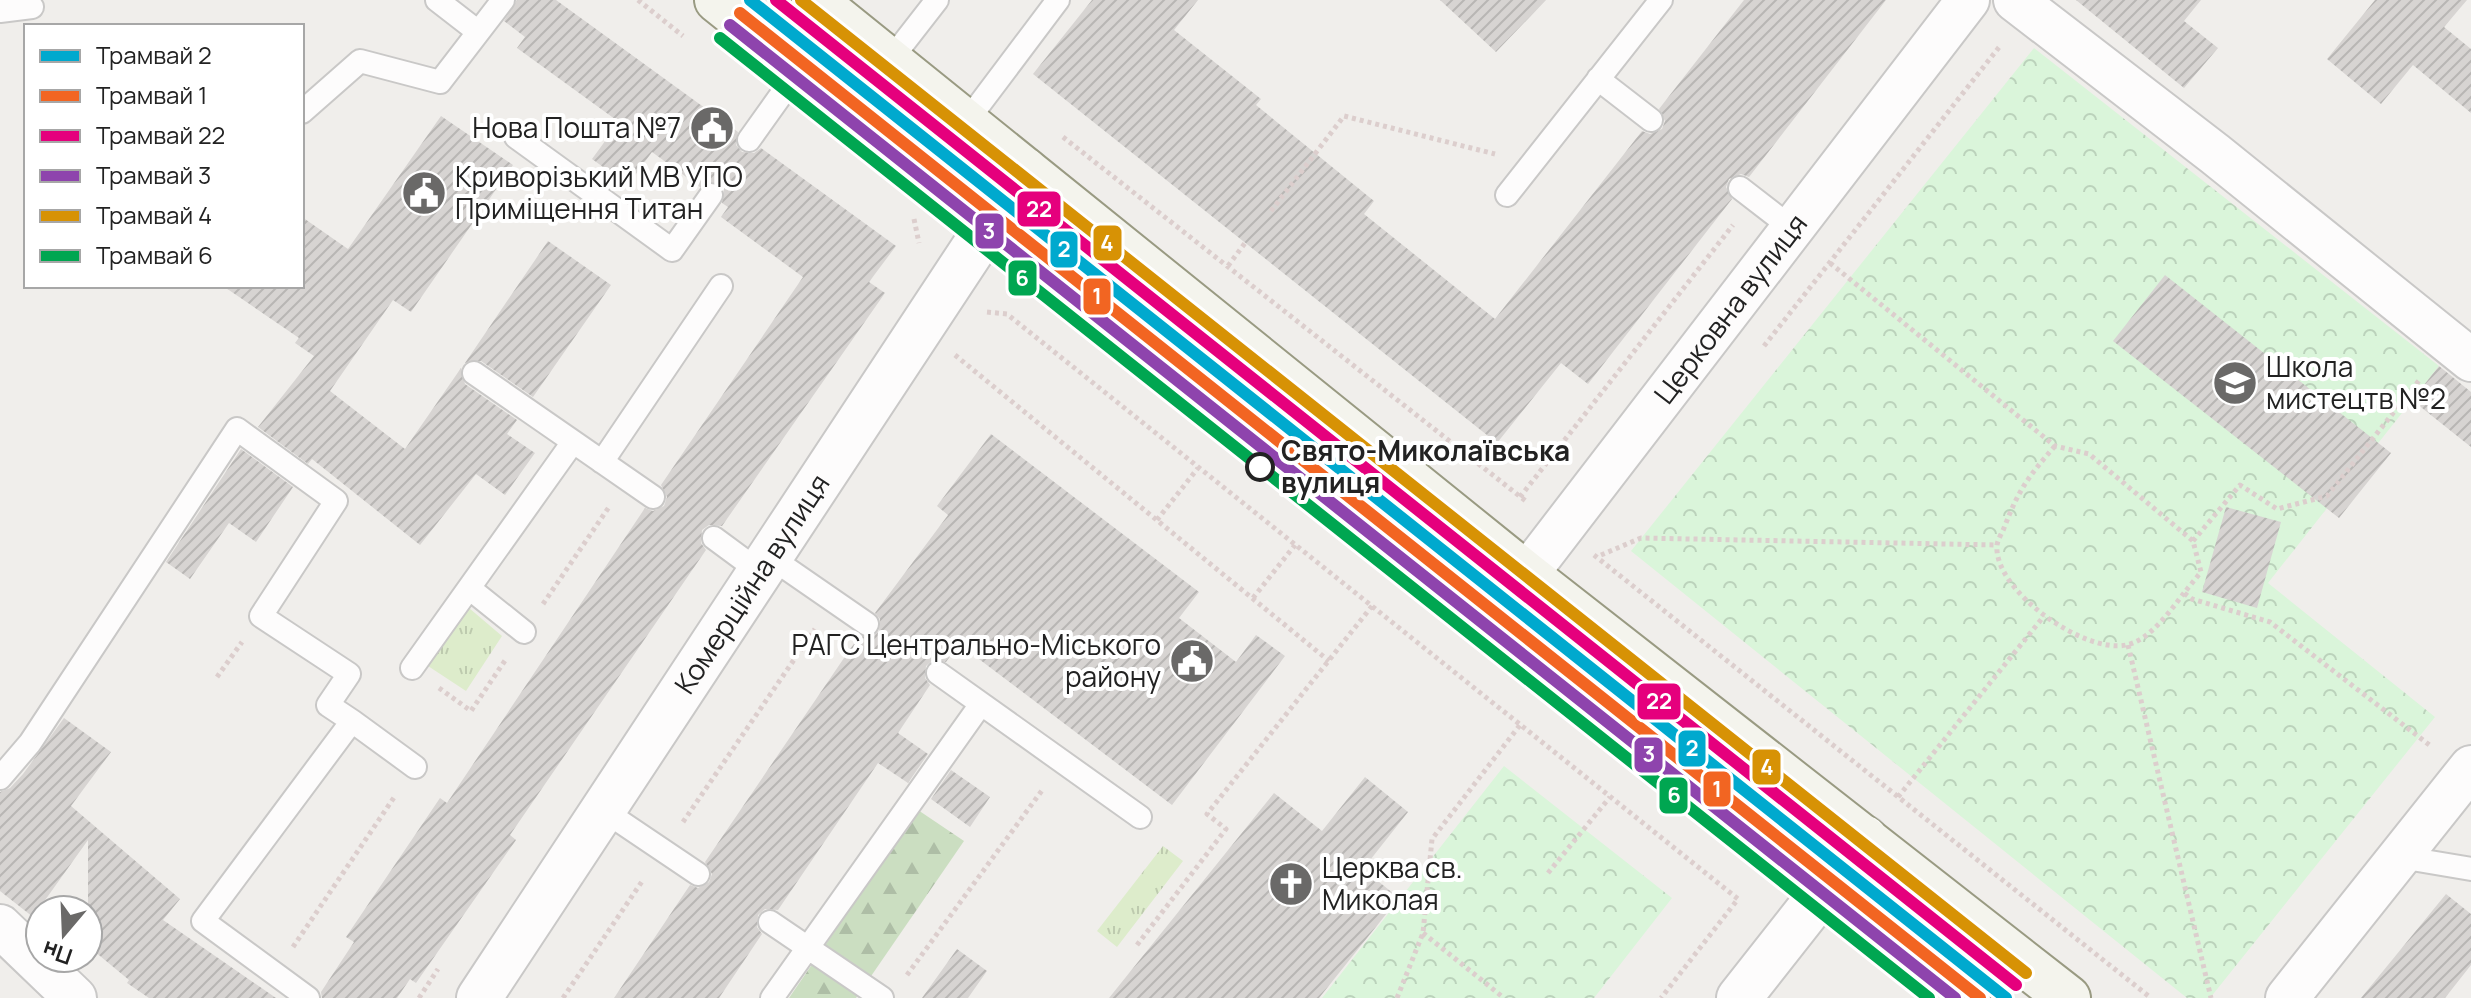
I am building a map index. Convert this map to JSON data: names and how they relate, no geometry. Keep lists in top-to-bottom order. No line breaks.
{"streets":{"street":["Церковна вулиця","Комерційна вулиця"]},"places":{"public building":["Нова Пошта №7","Криворізький МВ УПО Приміщення Титан","РАГС Центрально-Міського району"],"school or university":["Школа мистецтв №2"],"other":["Свято-Миколаївська вулиця"],"church":["Церква св. Миколая"]},"lines":["tram line 2","tram line 22","tram line 4","tram line 1","tram line 3","tram line 6"],"legend":["Трамвай 2","Трамвай 1","Трамвай 22","Трамвай 3","Трамвай 4","Трамвай 6"],"north":"bottom"}
